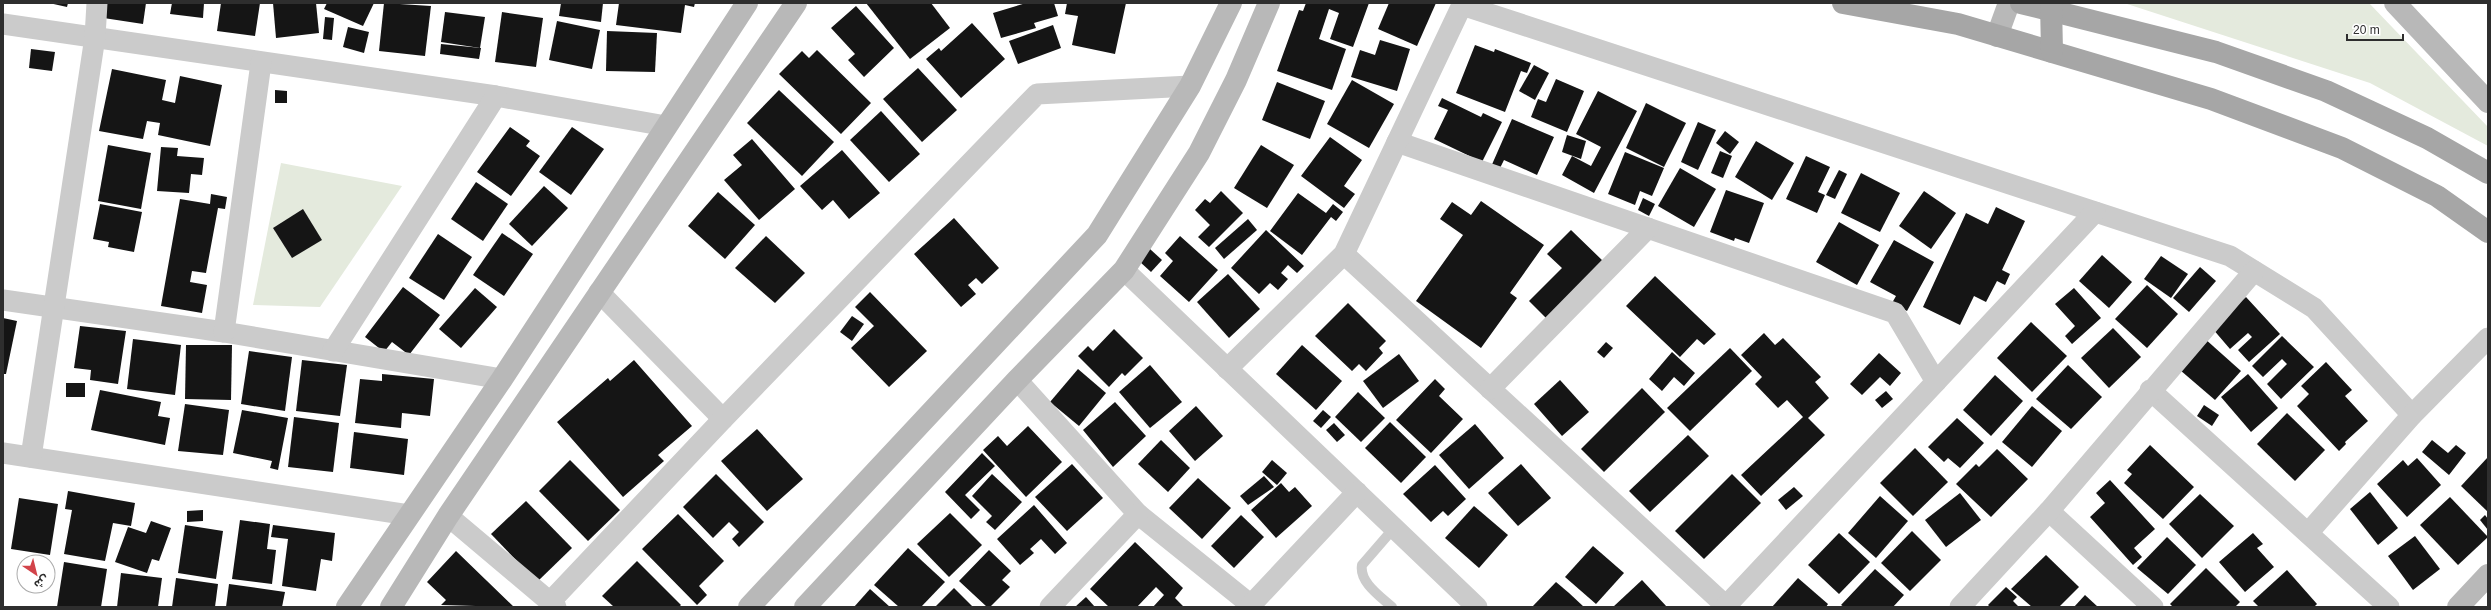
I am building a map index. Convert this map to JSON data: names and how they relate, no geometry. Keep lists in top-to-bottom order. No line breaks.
{"scale_bar":"20 m","north":"bottom right"}
